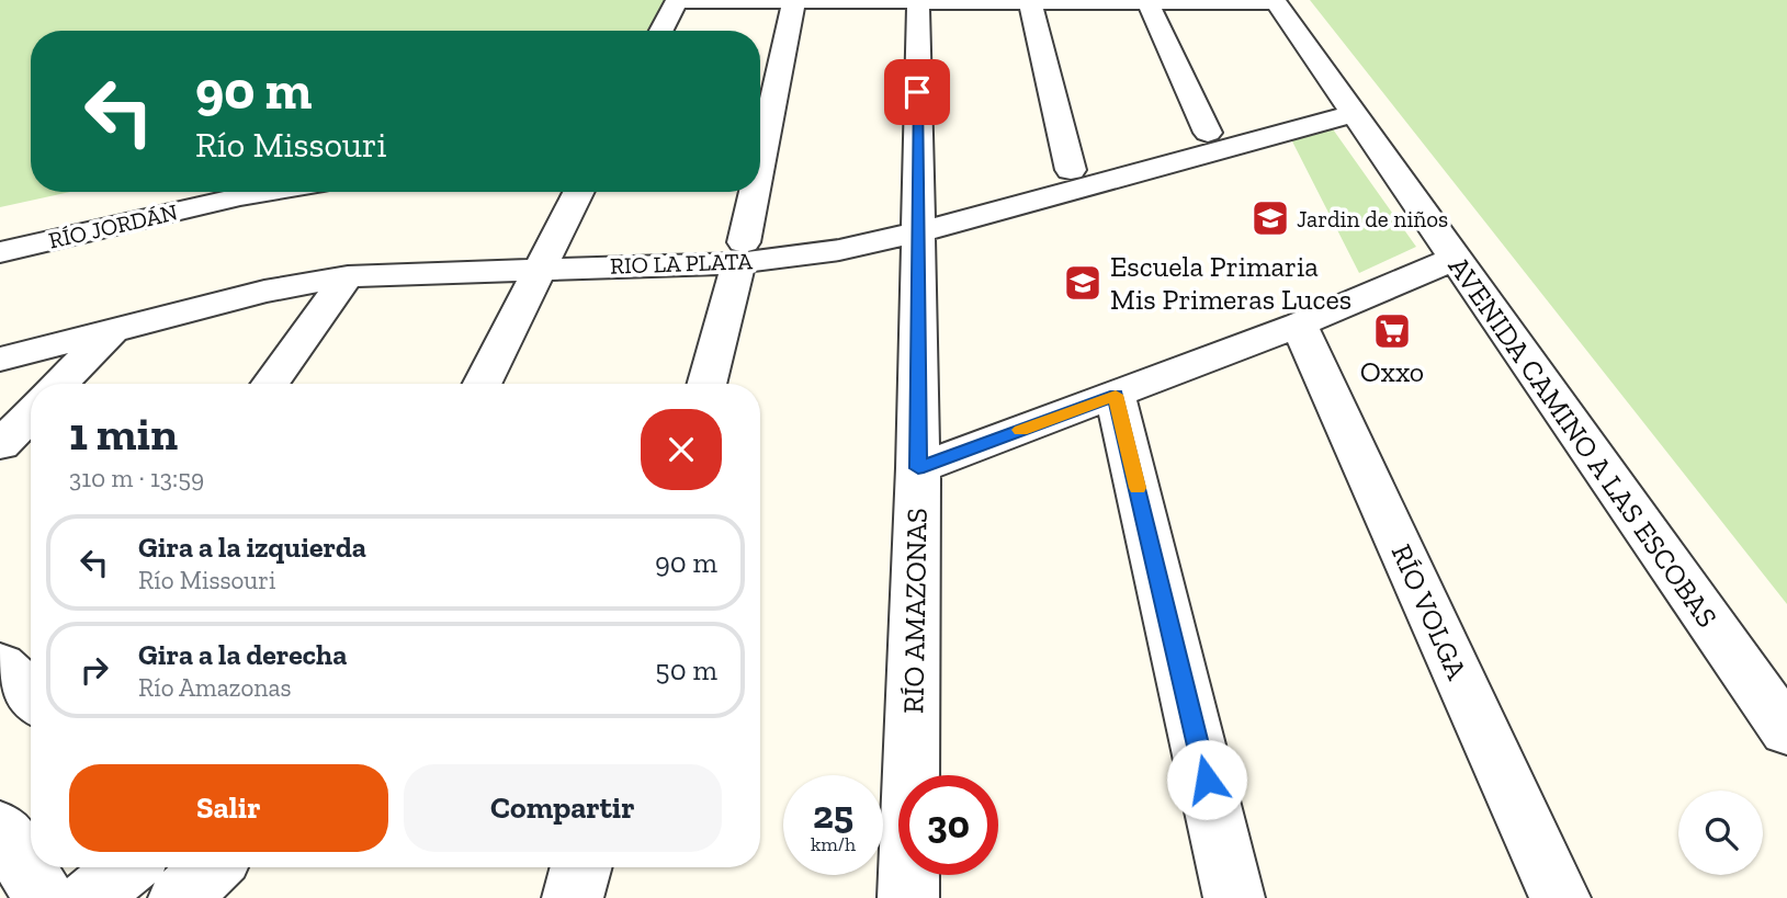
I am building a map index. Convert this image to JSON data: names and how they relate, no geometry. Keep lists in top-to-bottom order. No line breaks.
{"streets":{"street":["RÍO JORDÁN","RIO LA PLATA","AVENIDA CAMINO A LAS ESCOBAS","RÍO AMAZONAS","RÍO VOLGA"]},"crossings":[["RIO LA PLATA","AVENIDA CAMINO A LAS ESCOBAS"],["RIO LA PLATA","RÍO AMAZONAS"]],"places":{"school or university":["Jardin de niños","Escuela Primaria Mis Primeras Luces"],"supermarket":["Oxxo"]},"page":{"turn":["90 m","Río Missouri"],"heading":["1 min","310 m · 13:59"],"list":[{"name":"Gira a la izquierda","note":"Río Missouri","value":"90 m"},{"name":"Gira a la derecha","note":"Río Amazonas","value":"50 m"}],"buttons":["Salir","Compartir"],"speed":"25 km/h","limit":"30"}}
